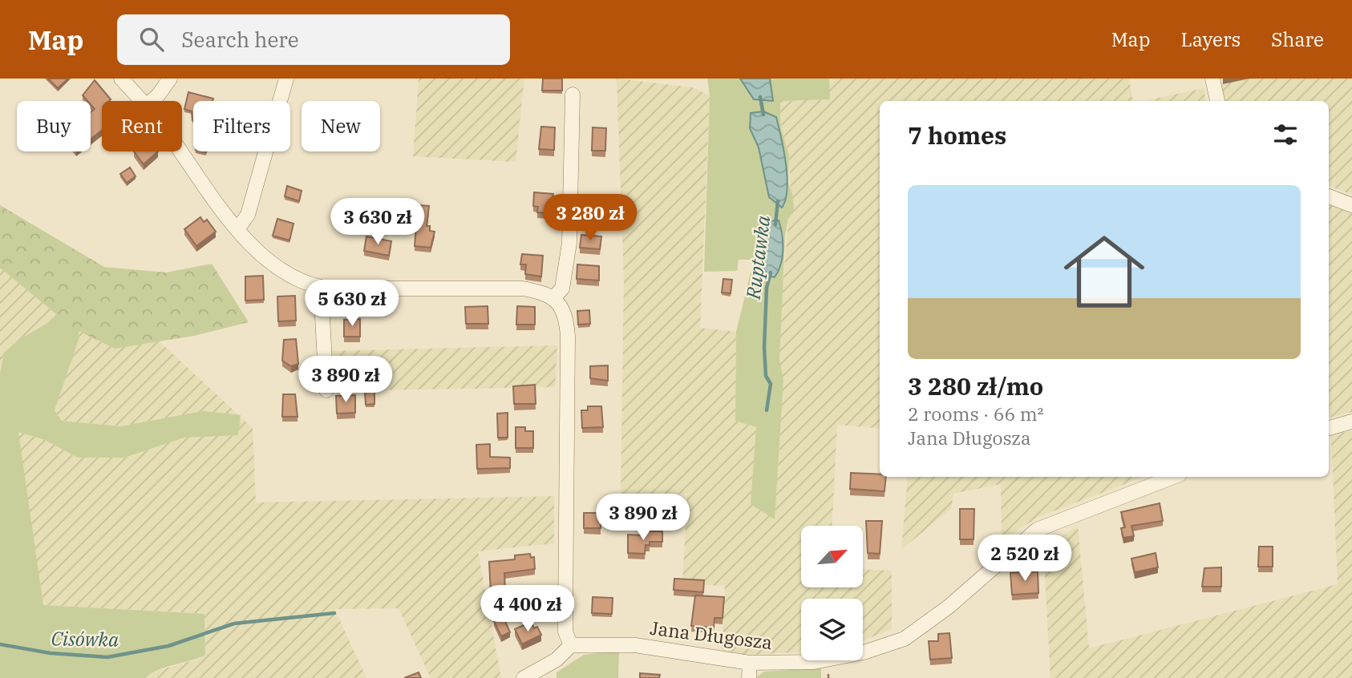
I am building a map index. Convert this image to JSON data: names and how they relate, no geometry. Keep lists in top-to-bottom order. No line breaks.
{"streets":{"street":["Jana Długosza"]},"water":["Ruptawka","Cisówka"],"north":"top right","page":{"header":"Map","search":"Search here","nav":["Map","Layers","Share"],"chip":["Buy","Rent","Filters","New"],"heading":"7 homes","list":[{"name":"3 280 zł/mo","note":"2 rooms · 66 m² · Jana Długosza"}],"price":["3 280 zł","3 630 zł","5 630 zł","3 890 zł","3 890 zł","2 520 zł","4 400 zł"]}}
